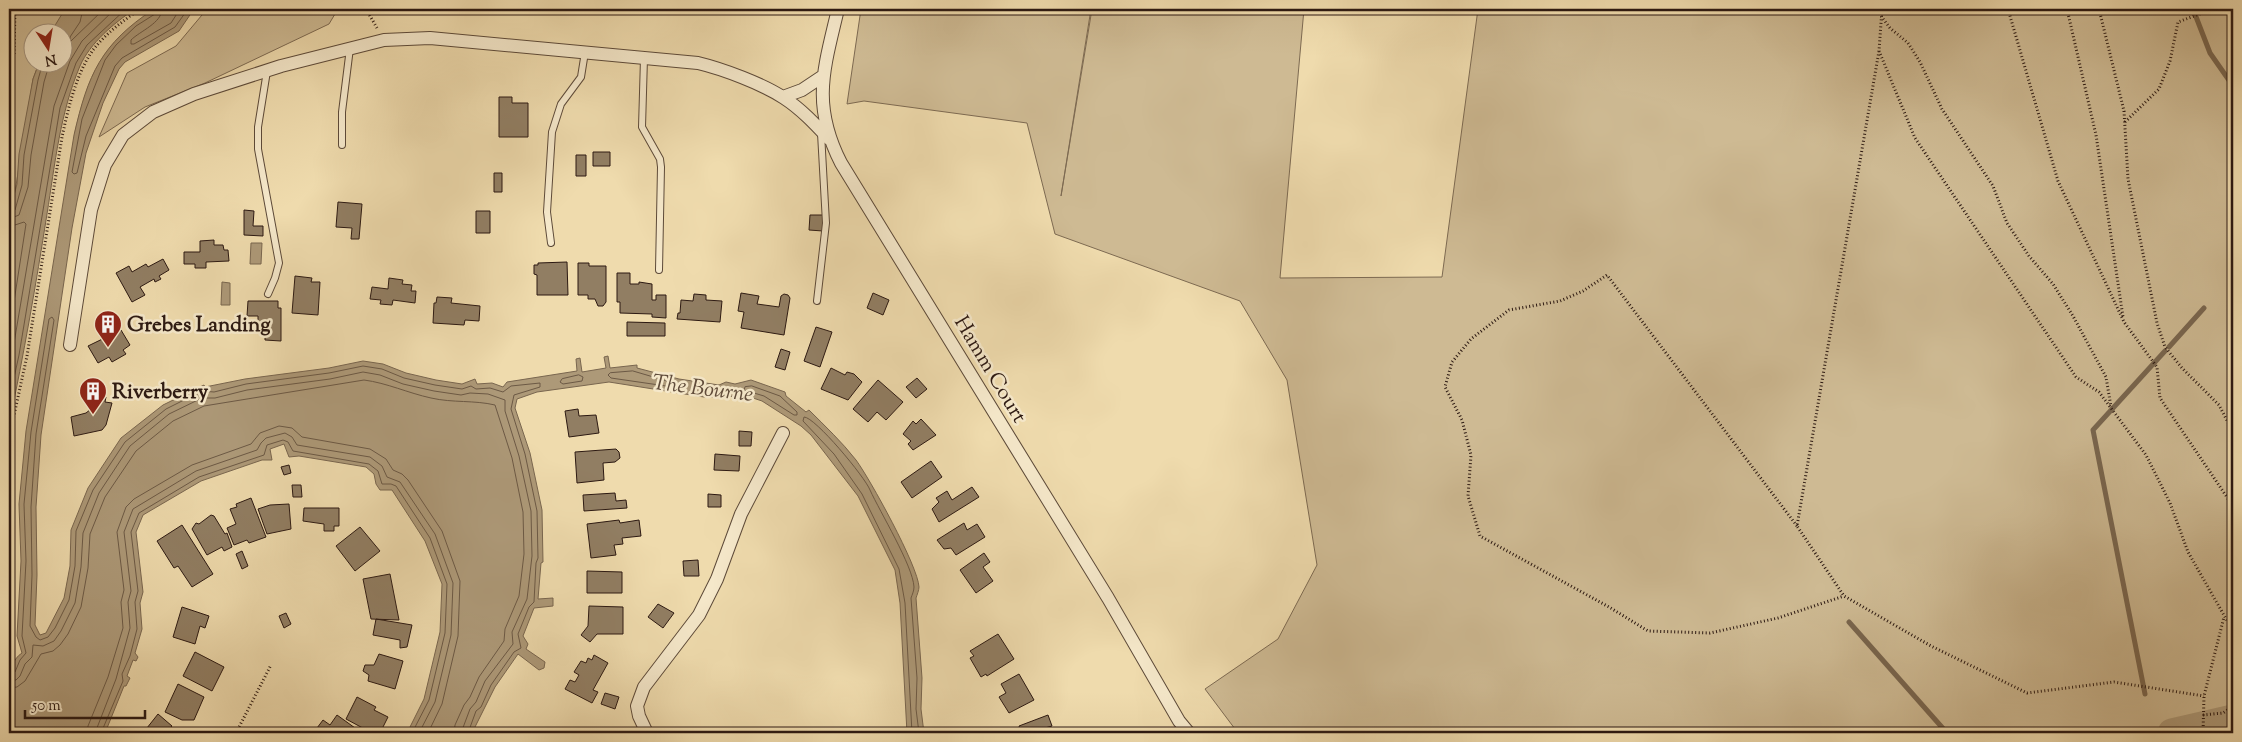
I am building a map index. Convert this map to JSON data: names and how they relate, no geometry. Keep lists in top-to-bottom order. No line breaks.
{"streets":{"street":["Hamm Court"]},"water":["The Bourne"],"places":{"building":["Grebes Landing","Riverberry"]},"scale_bar":"50 m","north":"bottom"}
